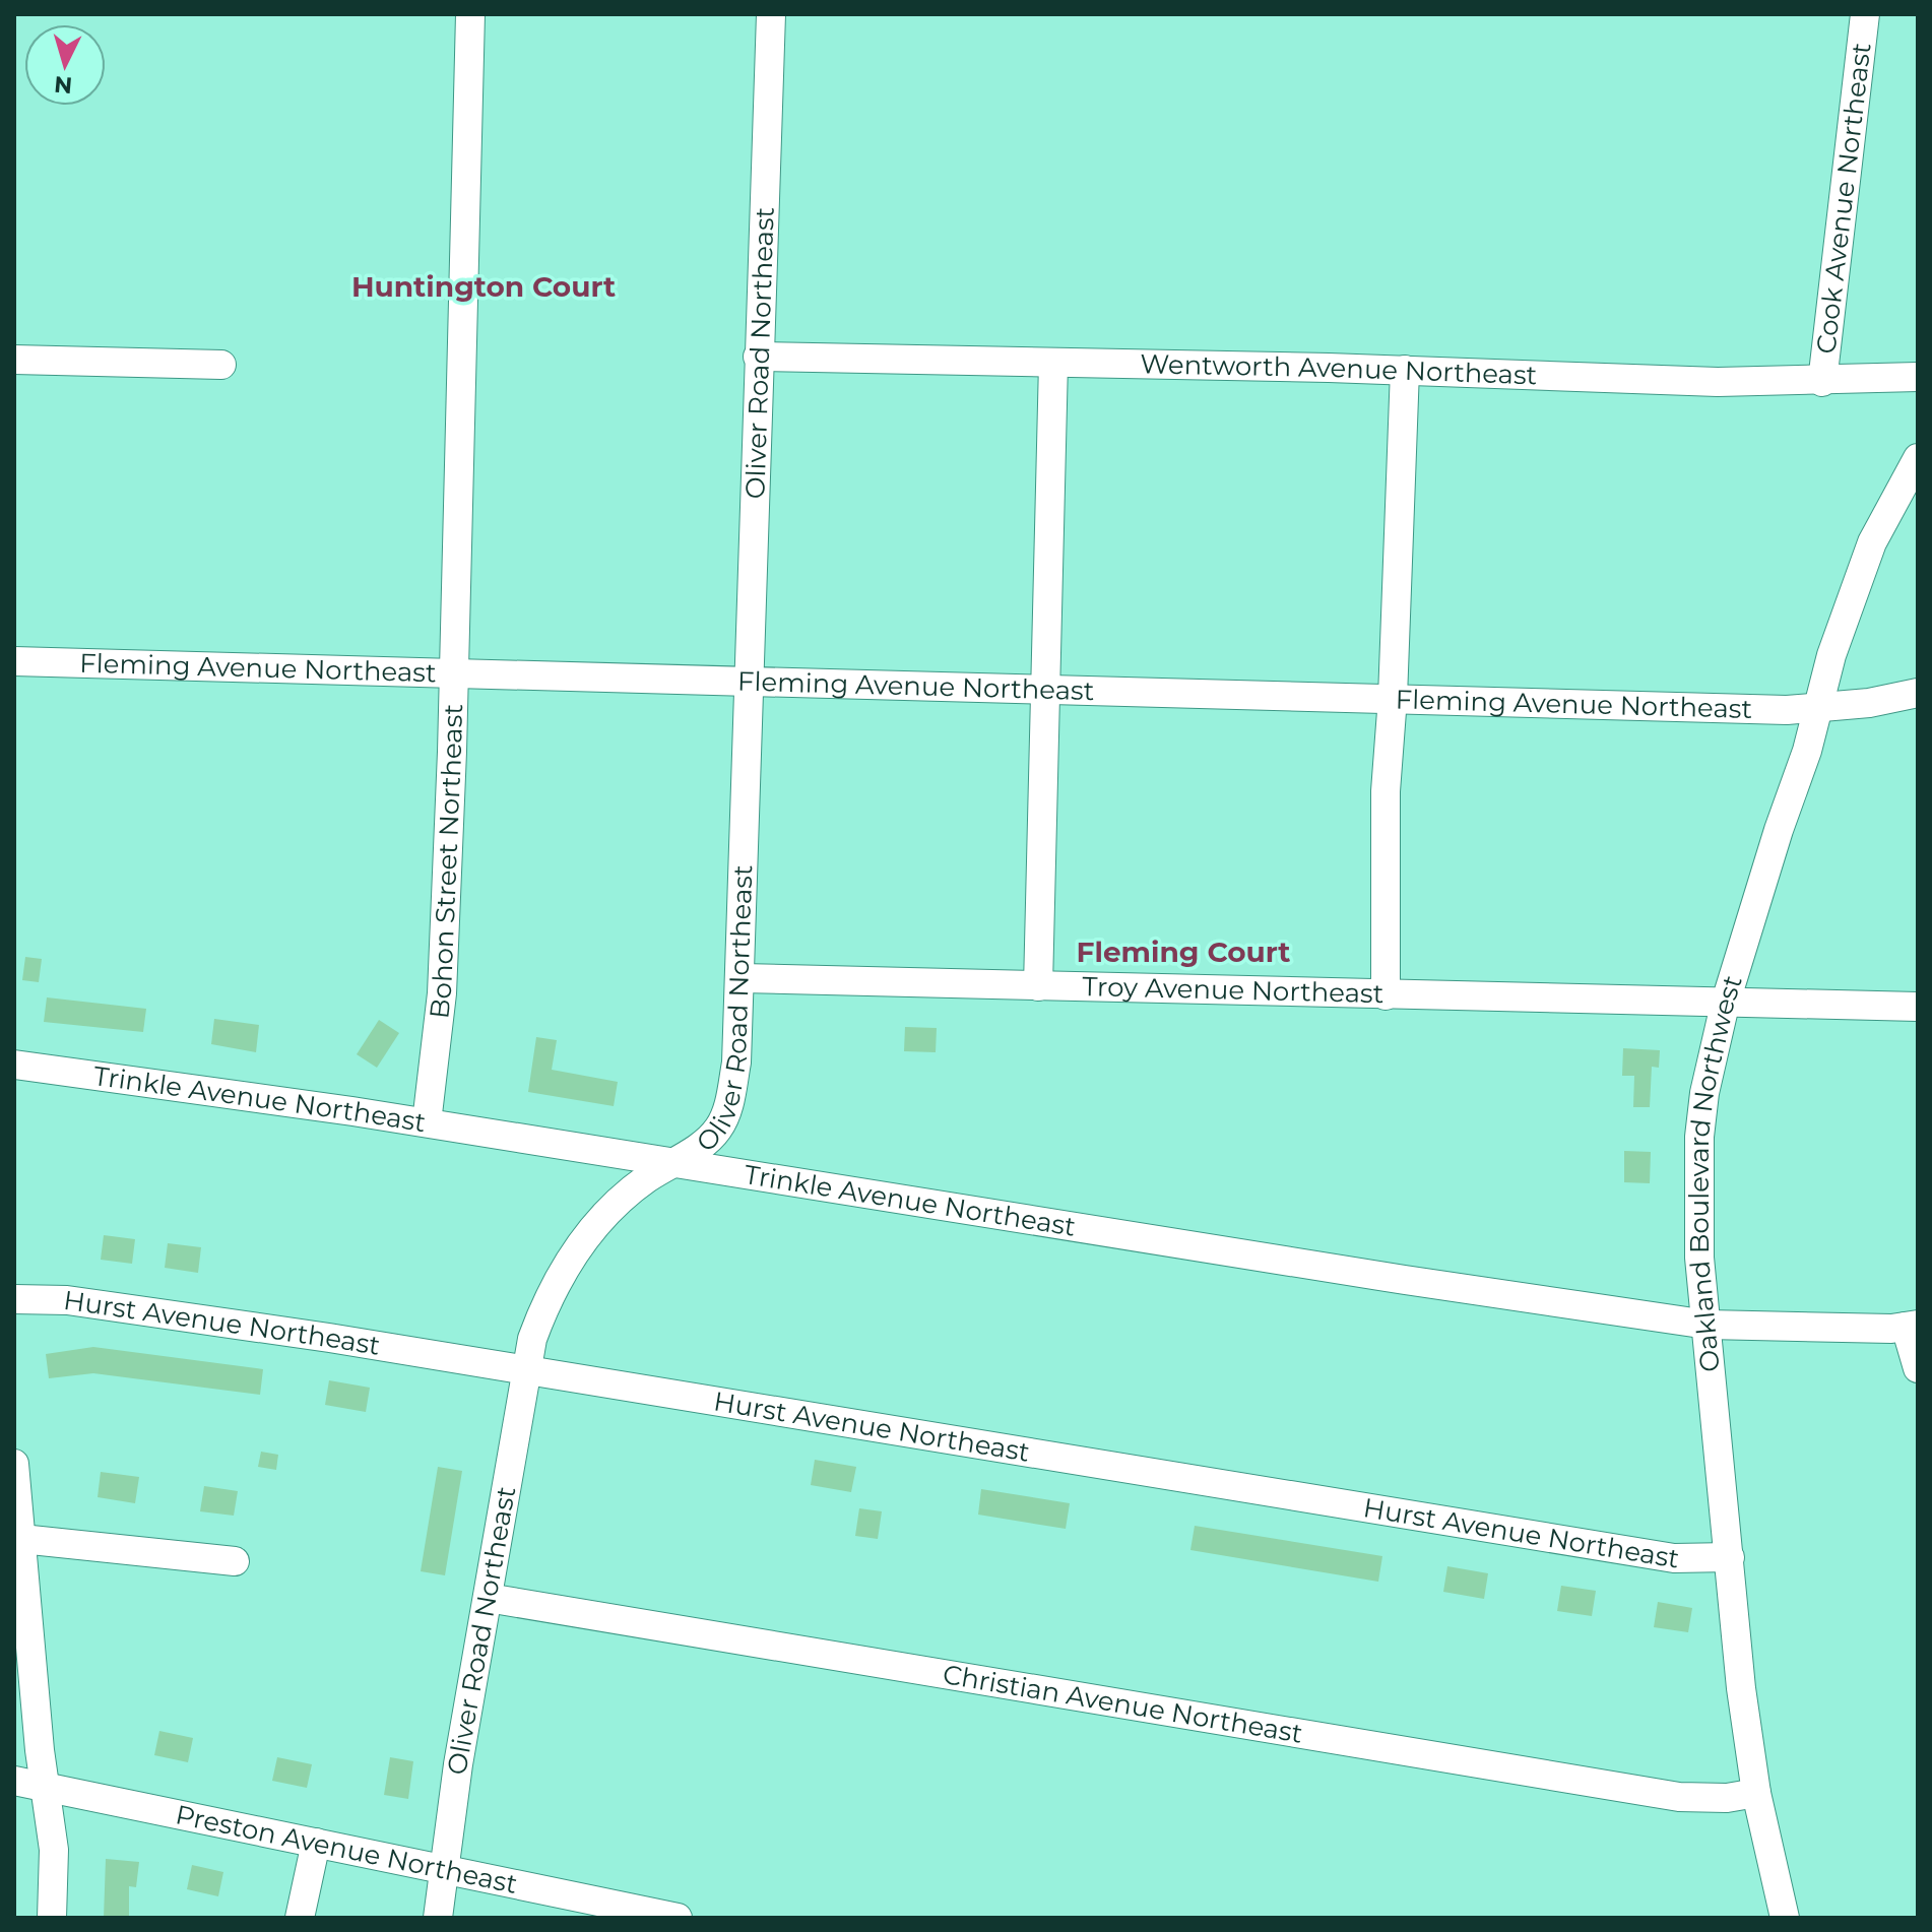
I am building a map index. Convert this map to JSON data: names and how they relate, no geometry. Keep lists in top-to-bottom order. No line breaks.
{"streets":{"street":["Cook Avenue Northeast","Oliver Road Northeast","Wentworth Avenue Northeast","Fleming Avenue Northeast","Bohon Street Northeast","Troy Avenue Northeast","Trinkle Avenue Northeast","Oakland Boulevard Northwest","Hurst Avenue Northeast","Christian Avenue Northeast","Preston Avenue Northeast"]},"crossings":[["Cook Avenue Northeast","Wentworth Avenue Northeast"],["Oliver Road Northeast","Wentworth Avenue Northeast"],["Oliver Road Northeast","Fleming Avenue Northeast"],["Oliver Road Northeast","Troy Avenue Northeast"],["Oliver Road Northeast","Trinkle Avenue Northeast"],["Oliver Road Northeast","Hurst Avenue Northeast"],["Oliver Road Northeast","Christian Avenue Northeast"],["Oliver Road Northeast","Preston Avenue Northeast"],["Fleming Avenue Northeast","Bohon Street Northeast"],["Fleming Avenue Northeast","Oakland Boulevard Northwest"],["Bohon Street Northeast","Trinkle Avenue Northeast"],["Troy Avenue Northeast","Oakland Boulevard Northwest"],["Trinkle Avenue Northeast","Oakland Boulevard Northwest"],["Oakland Boulevard Northwest","Hurst Avenue Northeast"],["Oakland Boulevard Northwest","Christian Avenue Northeast"]],"districts":["Huntington Court","Fleming Court"],"north":"bottom"}
